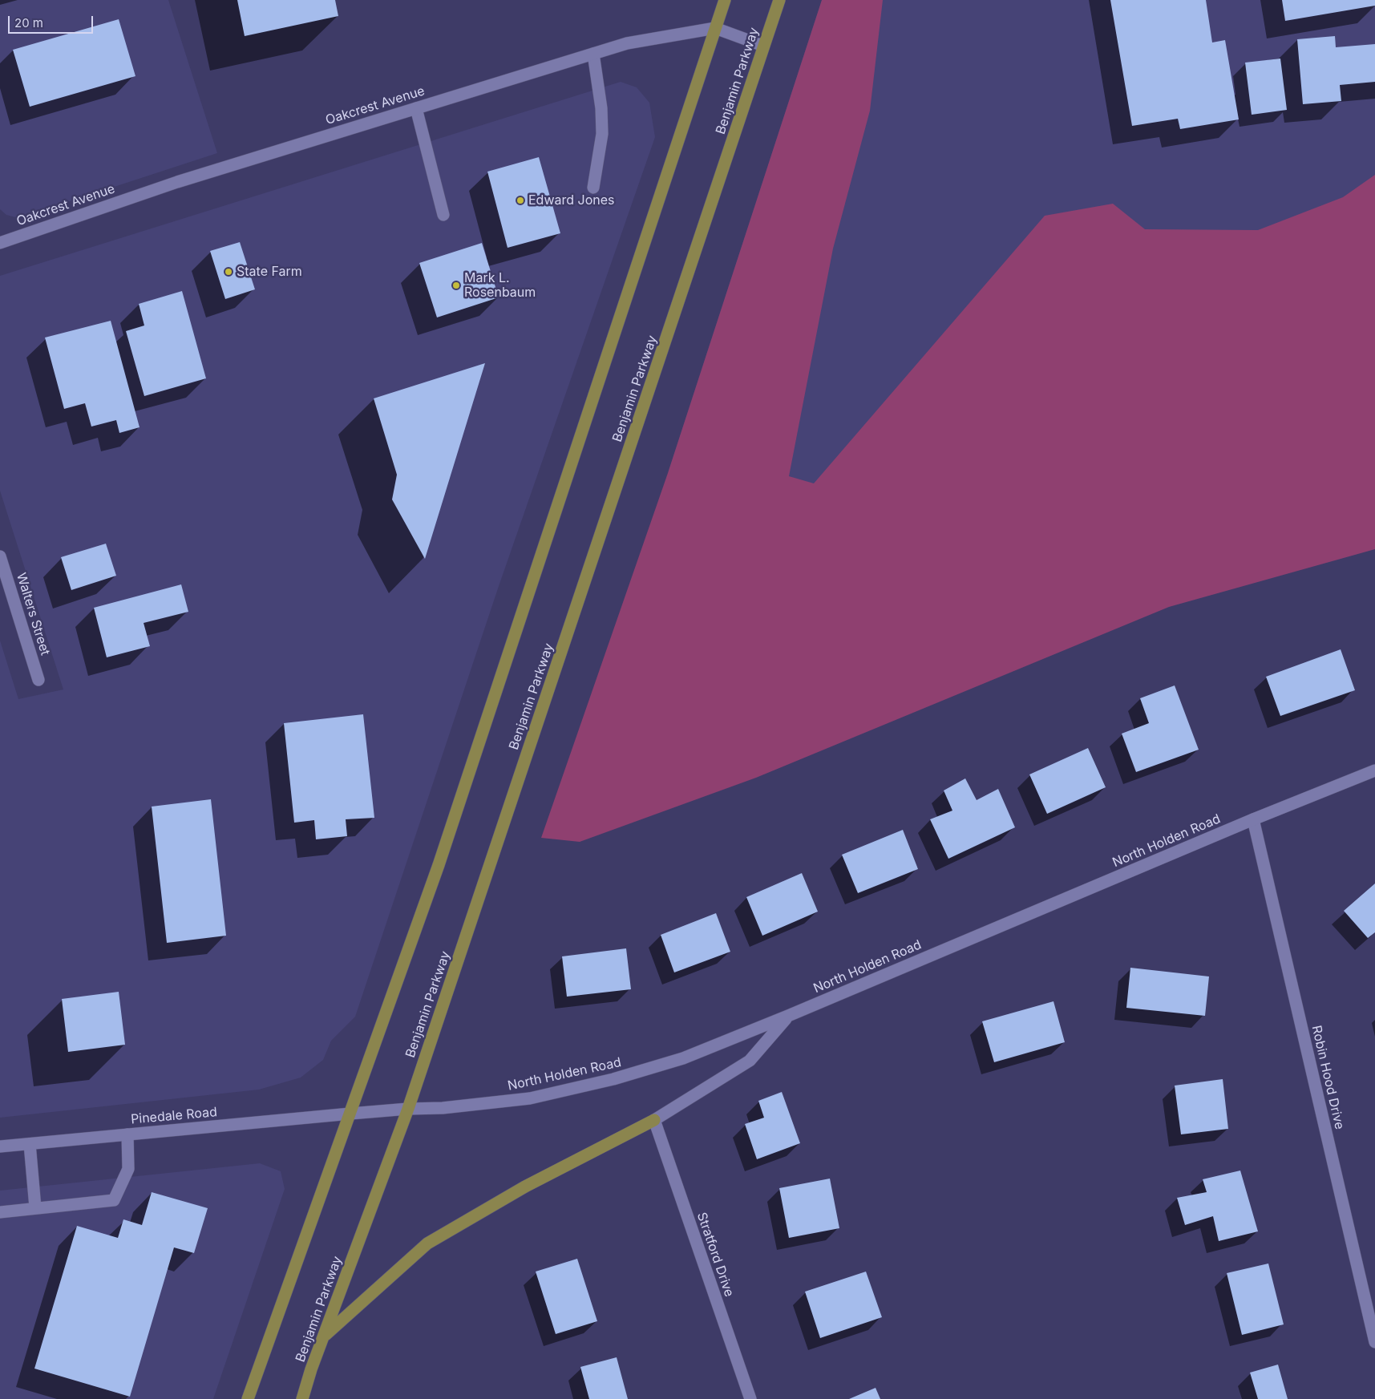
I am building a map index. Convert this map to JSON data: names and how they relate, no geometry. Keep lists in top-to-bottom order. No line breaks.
{"streets":{"main road":["Benjamin Parkway"],"street":["Oakcrest Avenue","Walters Street","North Holden Road","Robin Hood Drive","Pinedale Road","Stratford Drive"]},"crossings":[["Benjamin Parkway","Oakcrest Avenue"],["Benjamin Parkway","North Holden Road"],["North Holden Road","Robin Hood Drive"],["North Holden Road","Pinedale Road"]],"places":["Edward Jones","State Farm","Mark L. Rosenbaum"],"scale_bar":"20 m"}
